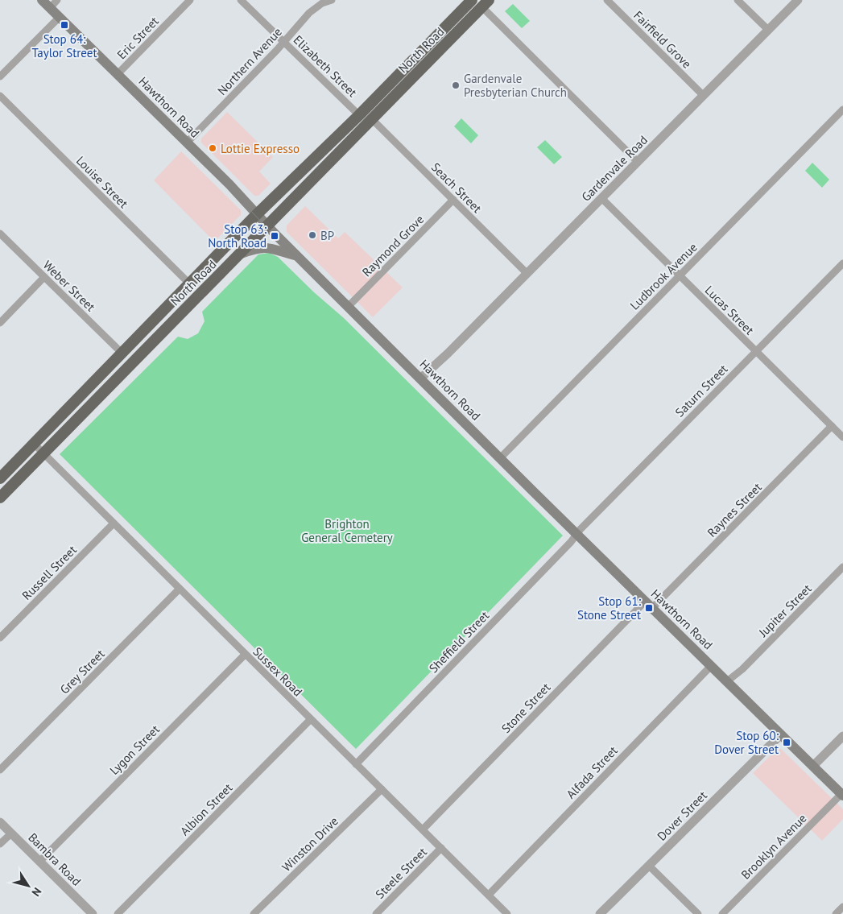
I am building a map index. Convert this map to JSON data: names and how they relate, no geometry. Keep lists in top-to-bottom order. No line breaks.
{"streets":{"highway":["North Road"],"main road":["Hawthorn Road"],"street":["Eric Street","Fairfield Grove","Northern Avenue","Elizabeth Street","Gardenvale Road","Louise Street","Seach Street","Raymond Grove","Ludbrook Avenue","Weber Street","Lucas Street","Saturn Street","Raynes Street","Russell Street","Jupiter Street","Sheffield Street","Grey Street","Sussex Road","Stone Street","Lygon Street","Alfada Street","Albion Street","Dover Street","Winston Drive","Brooklyn Avenue","Bambra Road","Steele Street"]},"crossings":[["Eric Street","Hawthorn Road"],["Fairfield Grove","Gardenvale Road"],["North Road","Elizabeth Street"],["North Road","Hawthorn Road"],["North Road","Louise Street"],["North Road","Seach Street"],["North Road","Weber Street"],["North Road","Sussex Road"],["Northern Avenue","Elizabeth Street"],["Northern Avenue","Hawthorn Road"],["Hawthorn Road","Gardenvale Road"],["Hawthorn Road","Raymond Grove"],["Hawthorn Road","Ludbrook Avenue"],["Hawthorn Road","Saturn Street"],["Hawthorn Road","Raynes Street"],["Hawthorn Road","Jupiter Street"],["Hawthorn Road","Sheffield Street"],["Hawthorn Road","Stone Street"],["Hawthorn Road","Alfada Street"],["Hawthorn Road","Dover Street"],["Hawthorn Road","Brooklyn Avenue"],["Gardenvale Road","Seach Street"],["Gardenvale Road","Lucas Street"],["Seach Street","Raymond Grove"],["Ludbrook Avenue","Lucas Street"],["Lucas Street","Saturn Street"],["Lucas Street","Raynes Street"],["Saturn Street","Sheffield Street"],["Raynes Street","Stone Street"],["Russell Street","Sussex Road"],["Sheffield Street","Sussex Road"],["Grey Street","Sussex Road"],["Sussex Road","Stone Street"],["Sussex Road","Lygon Street"],["Sussex Road","Alfada Street"],["Sussex Road","Albion Street"],["Sussex Road","Winston Drive"],["Sussex Road","Steele Street"],["Lygon Street","Bambra Road"]],"parks":["Brighton General Cemetery"],"places":{"transit":["Stop 64: Taylor Street","Stop 63: North Road","Stop 61: Stone Street","Stop 60: Dover Street"],"other":["Gardenvale Presbyterian Church","Lottie Expresso","BP"]},"north":"bottom right"}
